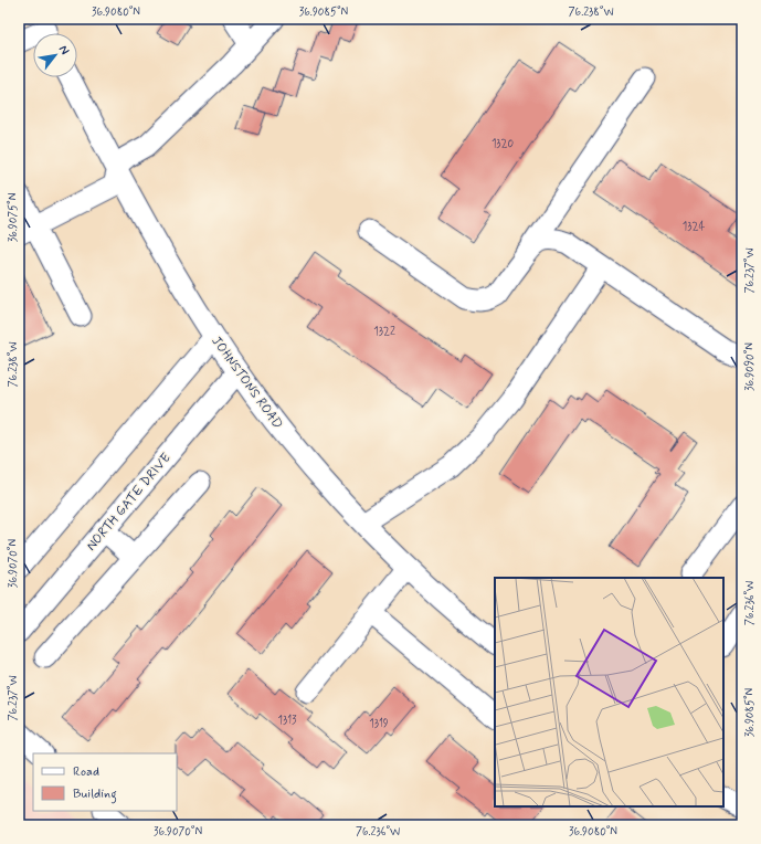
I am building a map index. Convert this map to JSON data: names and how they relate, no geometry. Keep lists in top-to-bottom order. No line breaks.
{"streets":{"street":["JOHNSTONS ROAD","NORTH GATE DRIVE"]},"crossings":[["JOHNSTONS ROAD","NORTH GATE DRIVE"]],"house_numbers":["1320","1324","1322","1313","1319"],"legend":["Road","Building"],"north":"top right","coordinates":["36.9080°N","36.9085°N","76.238°W","36.9075°N","76.237°W","36.9090°N","36.9070°N","76.236°W"]}
